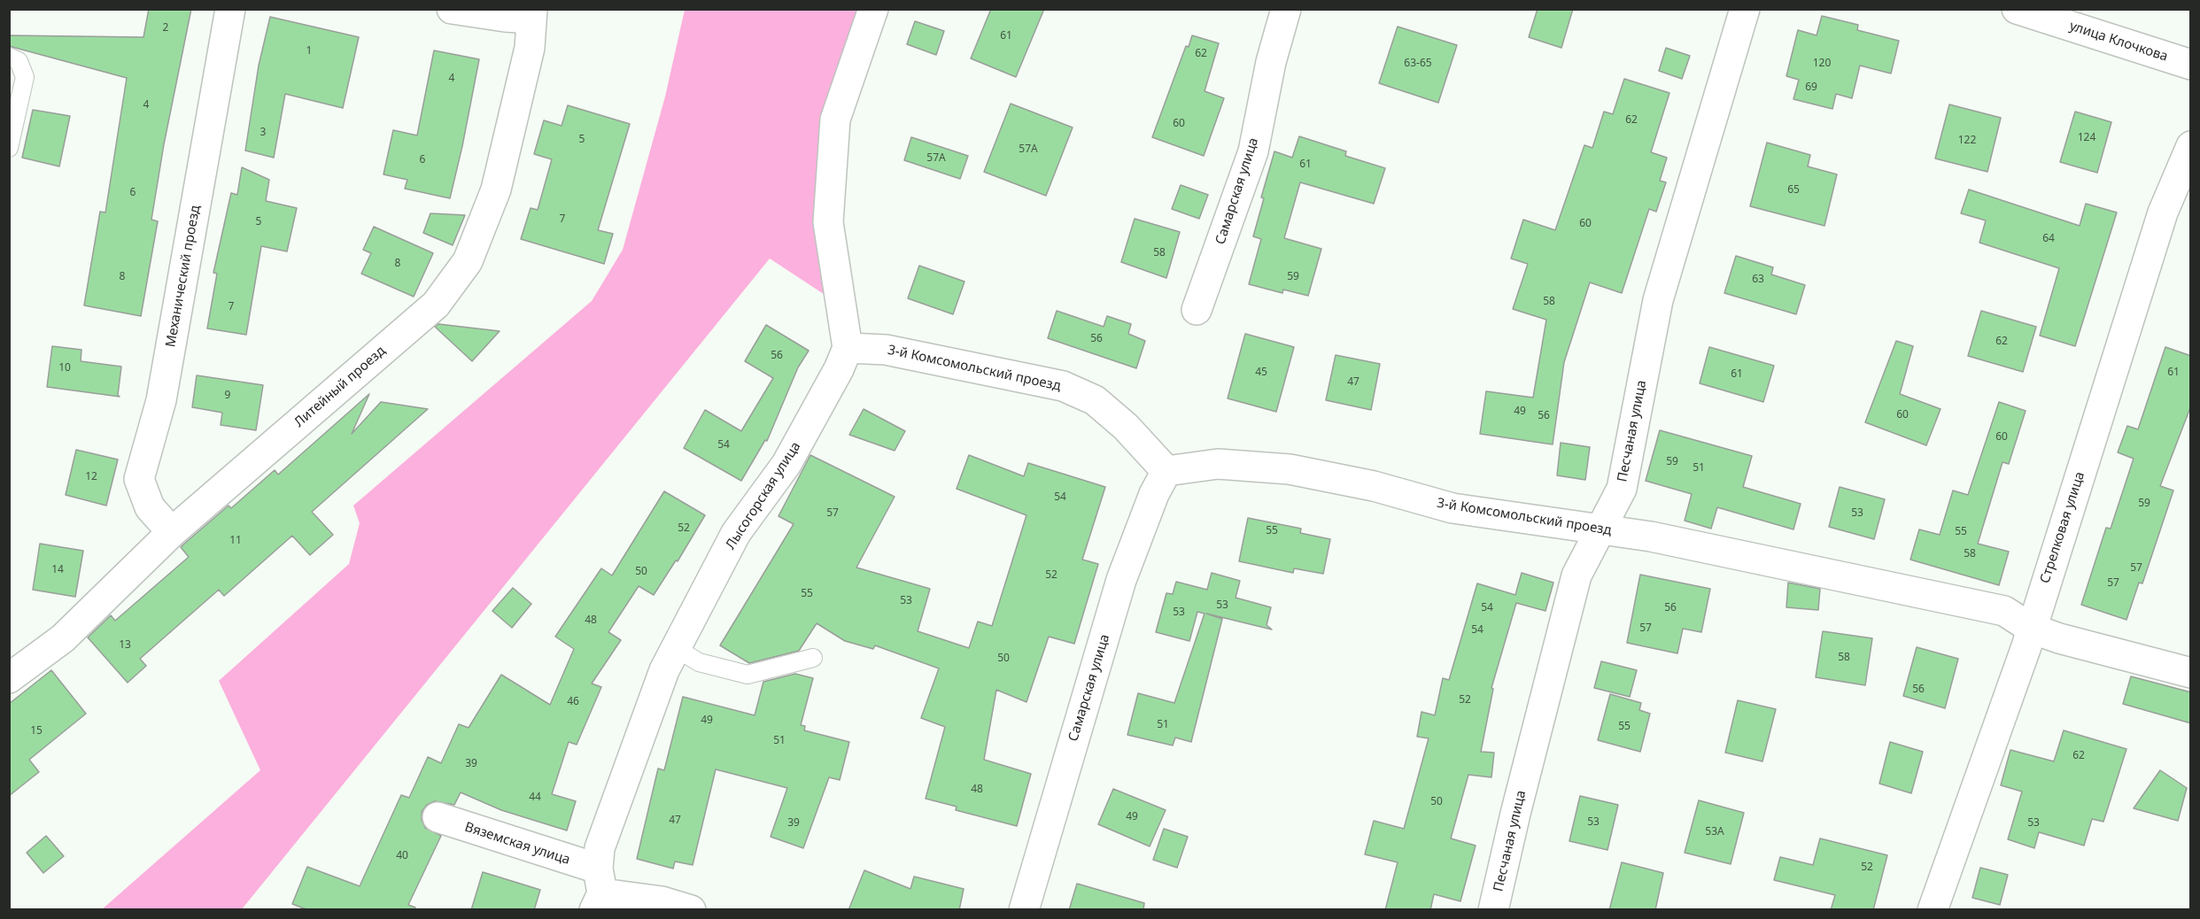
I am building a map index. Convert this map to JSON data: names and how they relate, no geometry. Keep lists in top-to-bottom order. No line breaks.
{"streets":{"street":["улица Клочкова","Самарская улица","Механический проезд","3-й Комсомольский проезд","Литейный проезд","Песчаная улица","Лысогорская улица","Стрелковая улица","Вяземская улица"]},"crossings":[["Самарская улица","3-й Комсомольский проезд"],["Механический проезд","Литейный проезд"],["3-й Комсомольский проезд","Песчаная улица"],["3-й Комсомольский проезд","Лысогорская улица"],["3-й Комсомольский проезд","Стрелковая улица"],["Лысогорская улица","Вяземская улица"]],"house_numbers":["2","61","1","62","63-65","120","4","69","4","62","60","3","124","5","122","57А","57А","6","61","65","6","7","5","60","64","58","8","8","59","63","58","7","56","62","56","10","45","61","61","47","9","49","60","56","60","54","59","51","12","54","59","57","53","52","55","55","11","58","57","14","50","52","57","55","53","53","54","56","53","48","57","54","13","58","50","56","52","46","49","51","55","15","51","62","39","48","44","50","49","47","53","39","53","53А","40","52"]}
